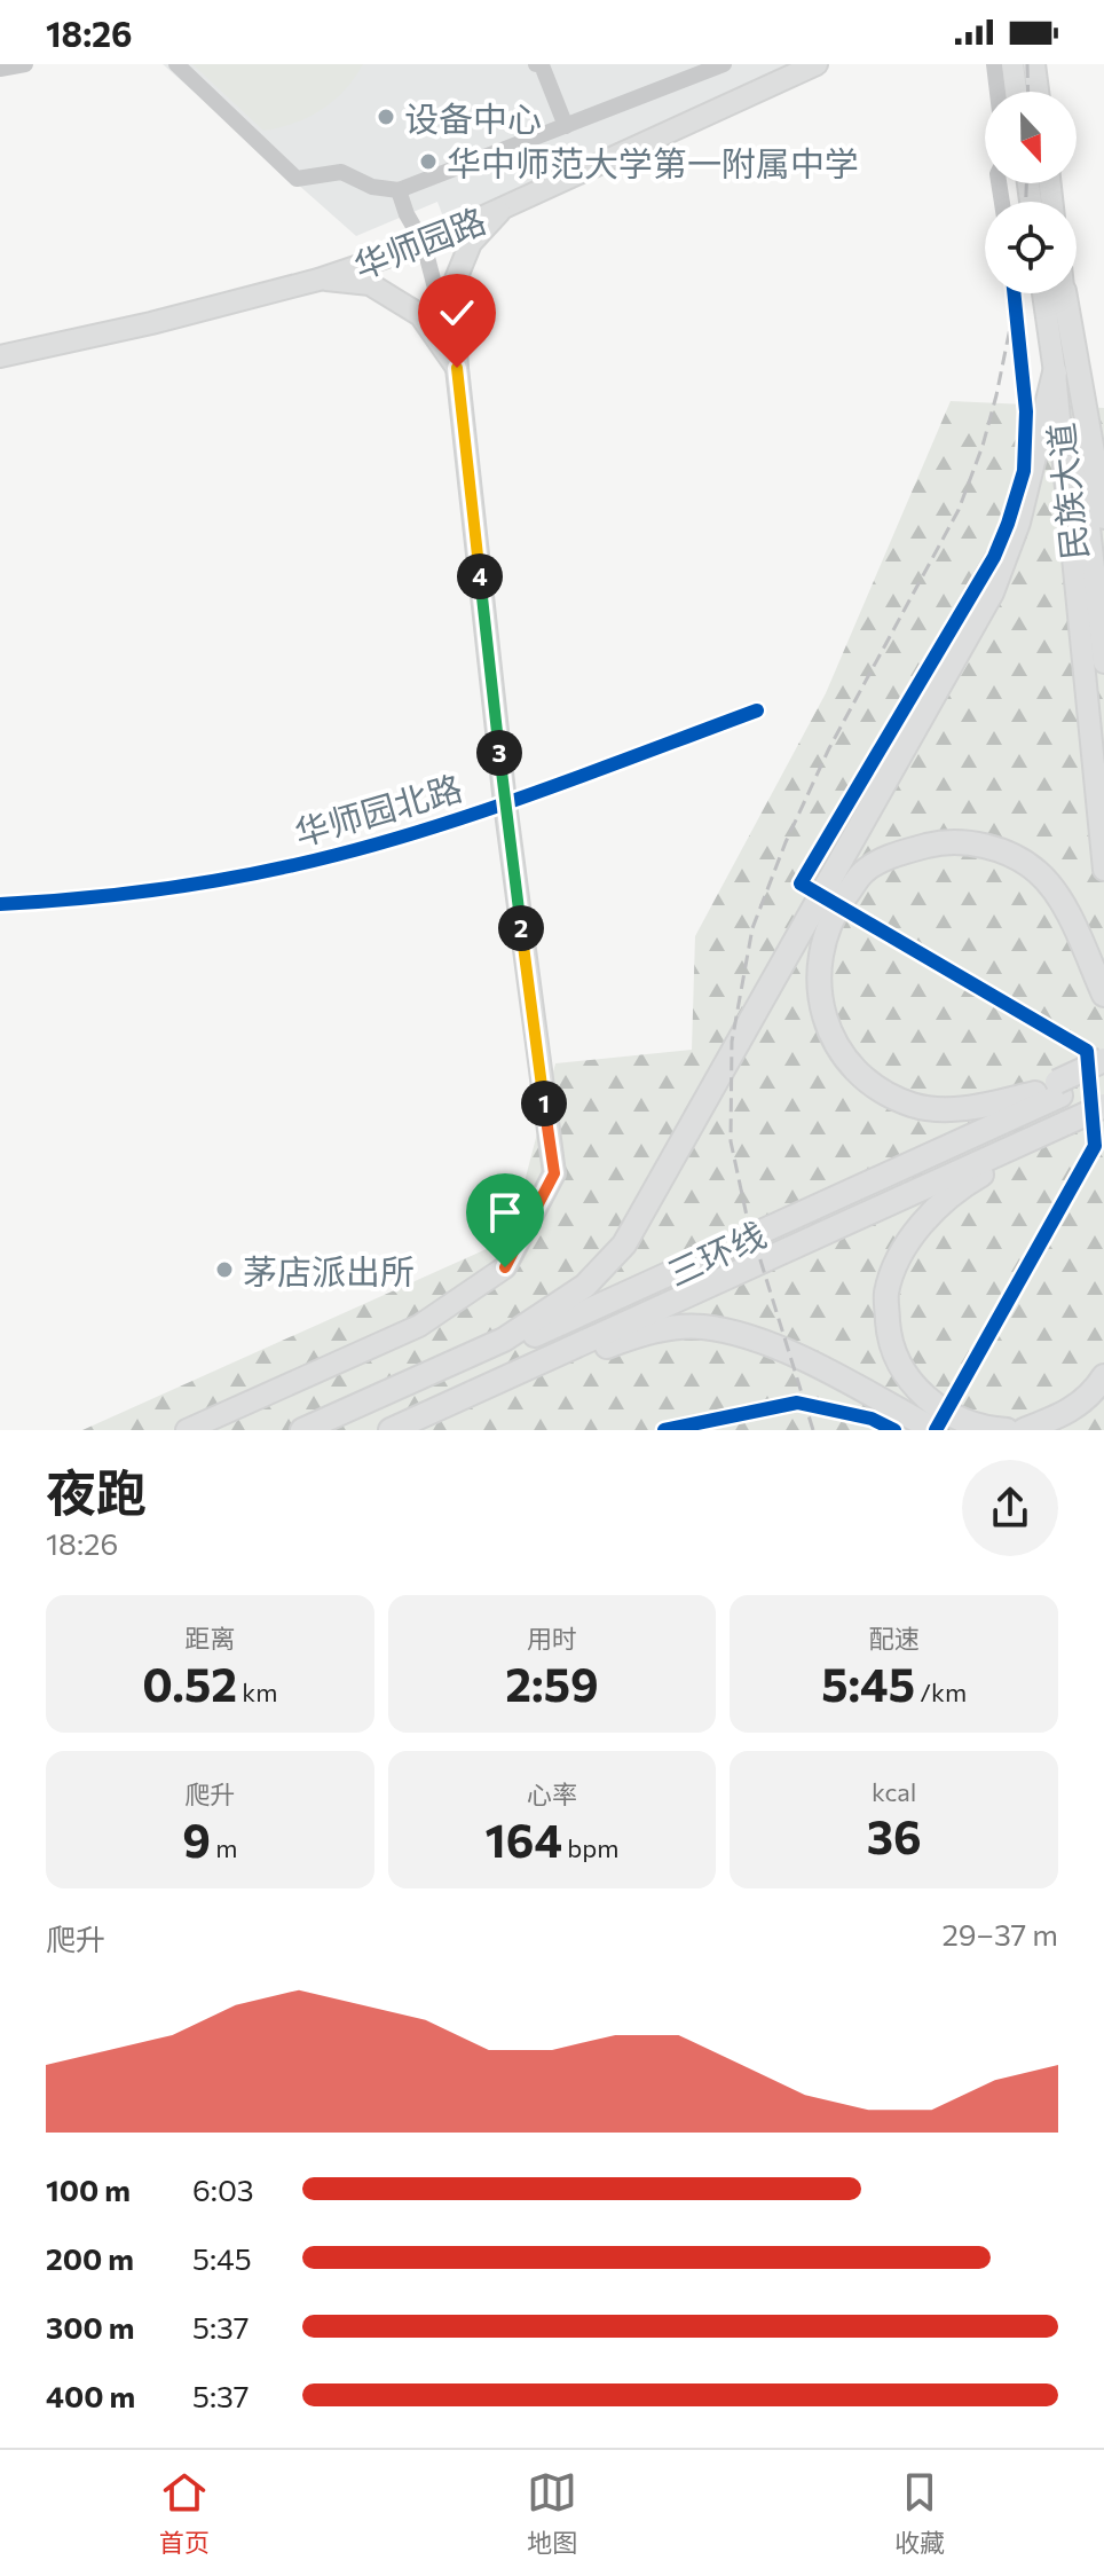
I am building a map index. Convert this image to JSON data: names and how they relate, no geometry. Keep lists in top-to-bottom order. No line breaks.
{"streets":{"highway":["三环线"],"main road":["华师园路","民族大道"],"street":["华师园北路"]},"places":["设备中心","华中师范大学第一附属中学","茅店派出所"],"north":"bottom","page":{"status":"18:26","pins":["4","3","2","1"],"heading":["夜跑","18:26"],"stats":[["距离","0.52 km"],["用时","2:59"],["配速","5:45 /km"],["爬升","9 m"],["心率","164 bpm"],["kcal","36"]],"chart":["爬升","29–37 m"],"list":[{"name":"100 m","note":"6:03"},{"name":"200 m","note":"5:45"},{"name":"300 m","note":"5:37"},{"name":"400 m","note":"5:37"}],"tabs":["首页","地图","收藏"]}}
